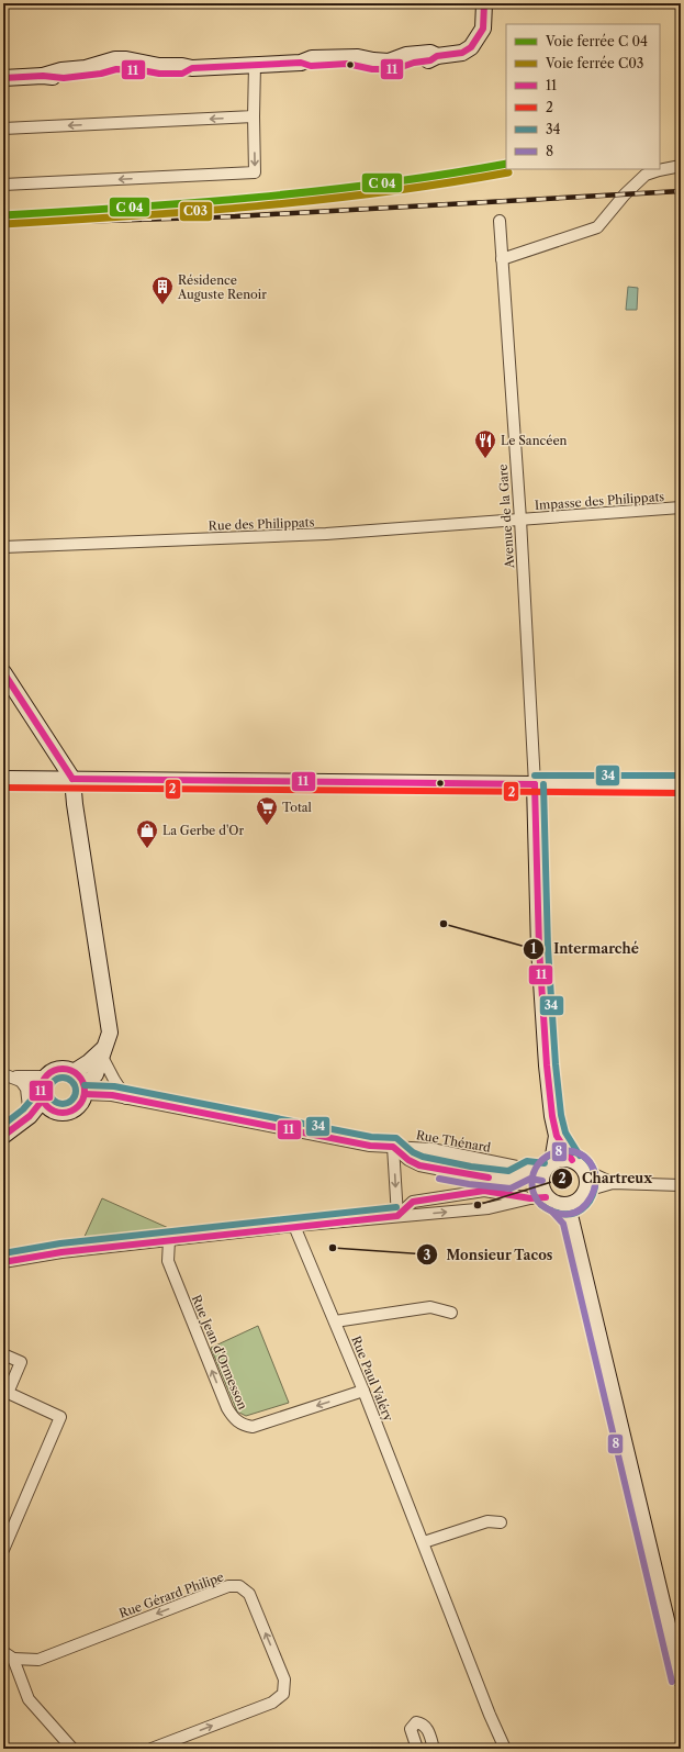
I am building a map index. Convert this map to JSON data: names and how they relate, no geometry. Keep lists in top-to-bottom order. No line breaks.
{"streets":{"street":["Impasse des Philippats","Avenue de la Gare","Rue des Philippats","Rue Thénard","Rue Jean d'Ormesson","Rue Paul Valéry","Rue Gérard Philipe"]},"crossings":[["Impasse des Philippats","Avenue de la Gare"],["Impasse des Philippats","Rue des Philippats"],["Avenue de la Gare","Rue des Philippats"],["Rue Jean d'Ormesson","Rue Paul Valéry"]],"places":{"building":["Résidence Auguste Renoir"],"restaurant":["Le Sancéen"],"supermarket":["Total"],"shop":["La Gerbe d'Or"],"other":["Intermarché","Chartreux","Monsieur Tacos"]},"lines":["transit line 11","rail line C03","transit line 34","transit line 2","transit line 8"],"legend":["Voie ferrée C 04","Voie ferrée C03","11","2","34","8"]}
